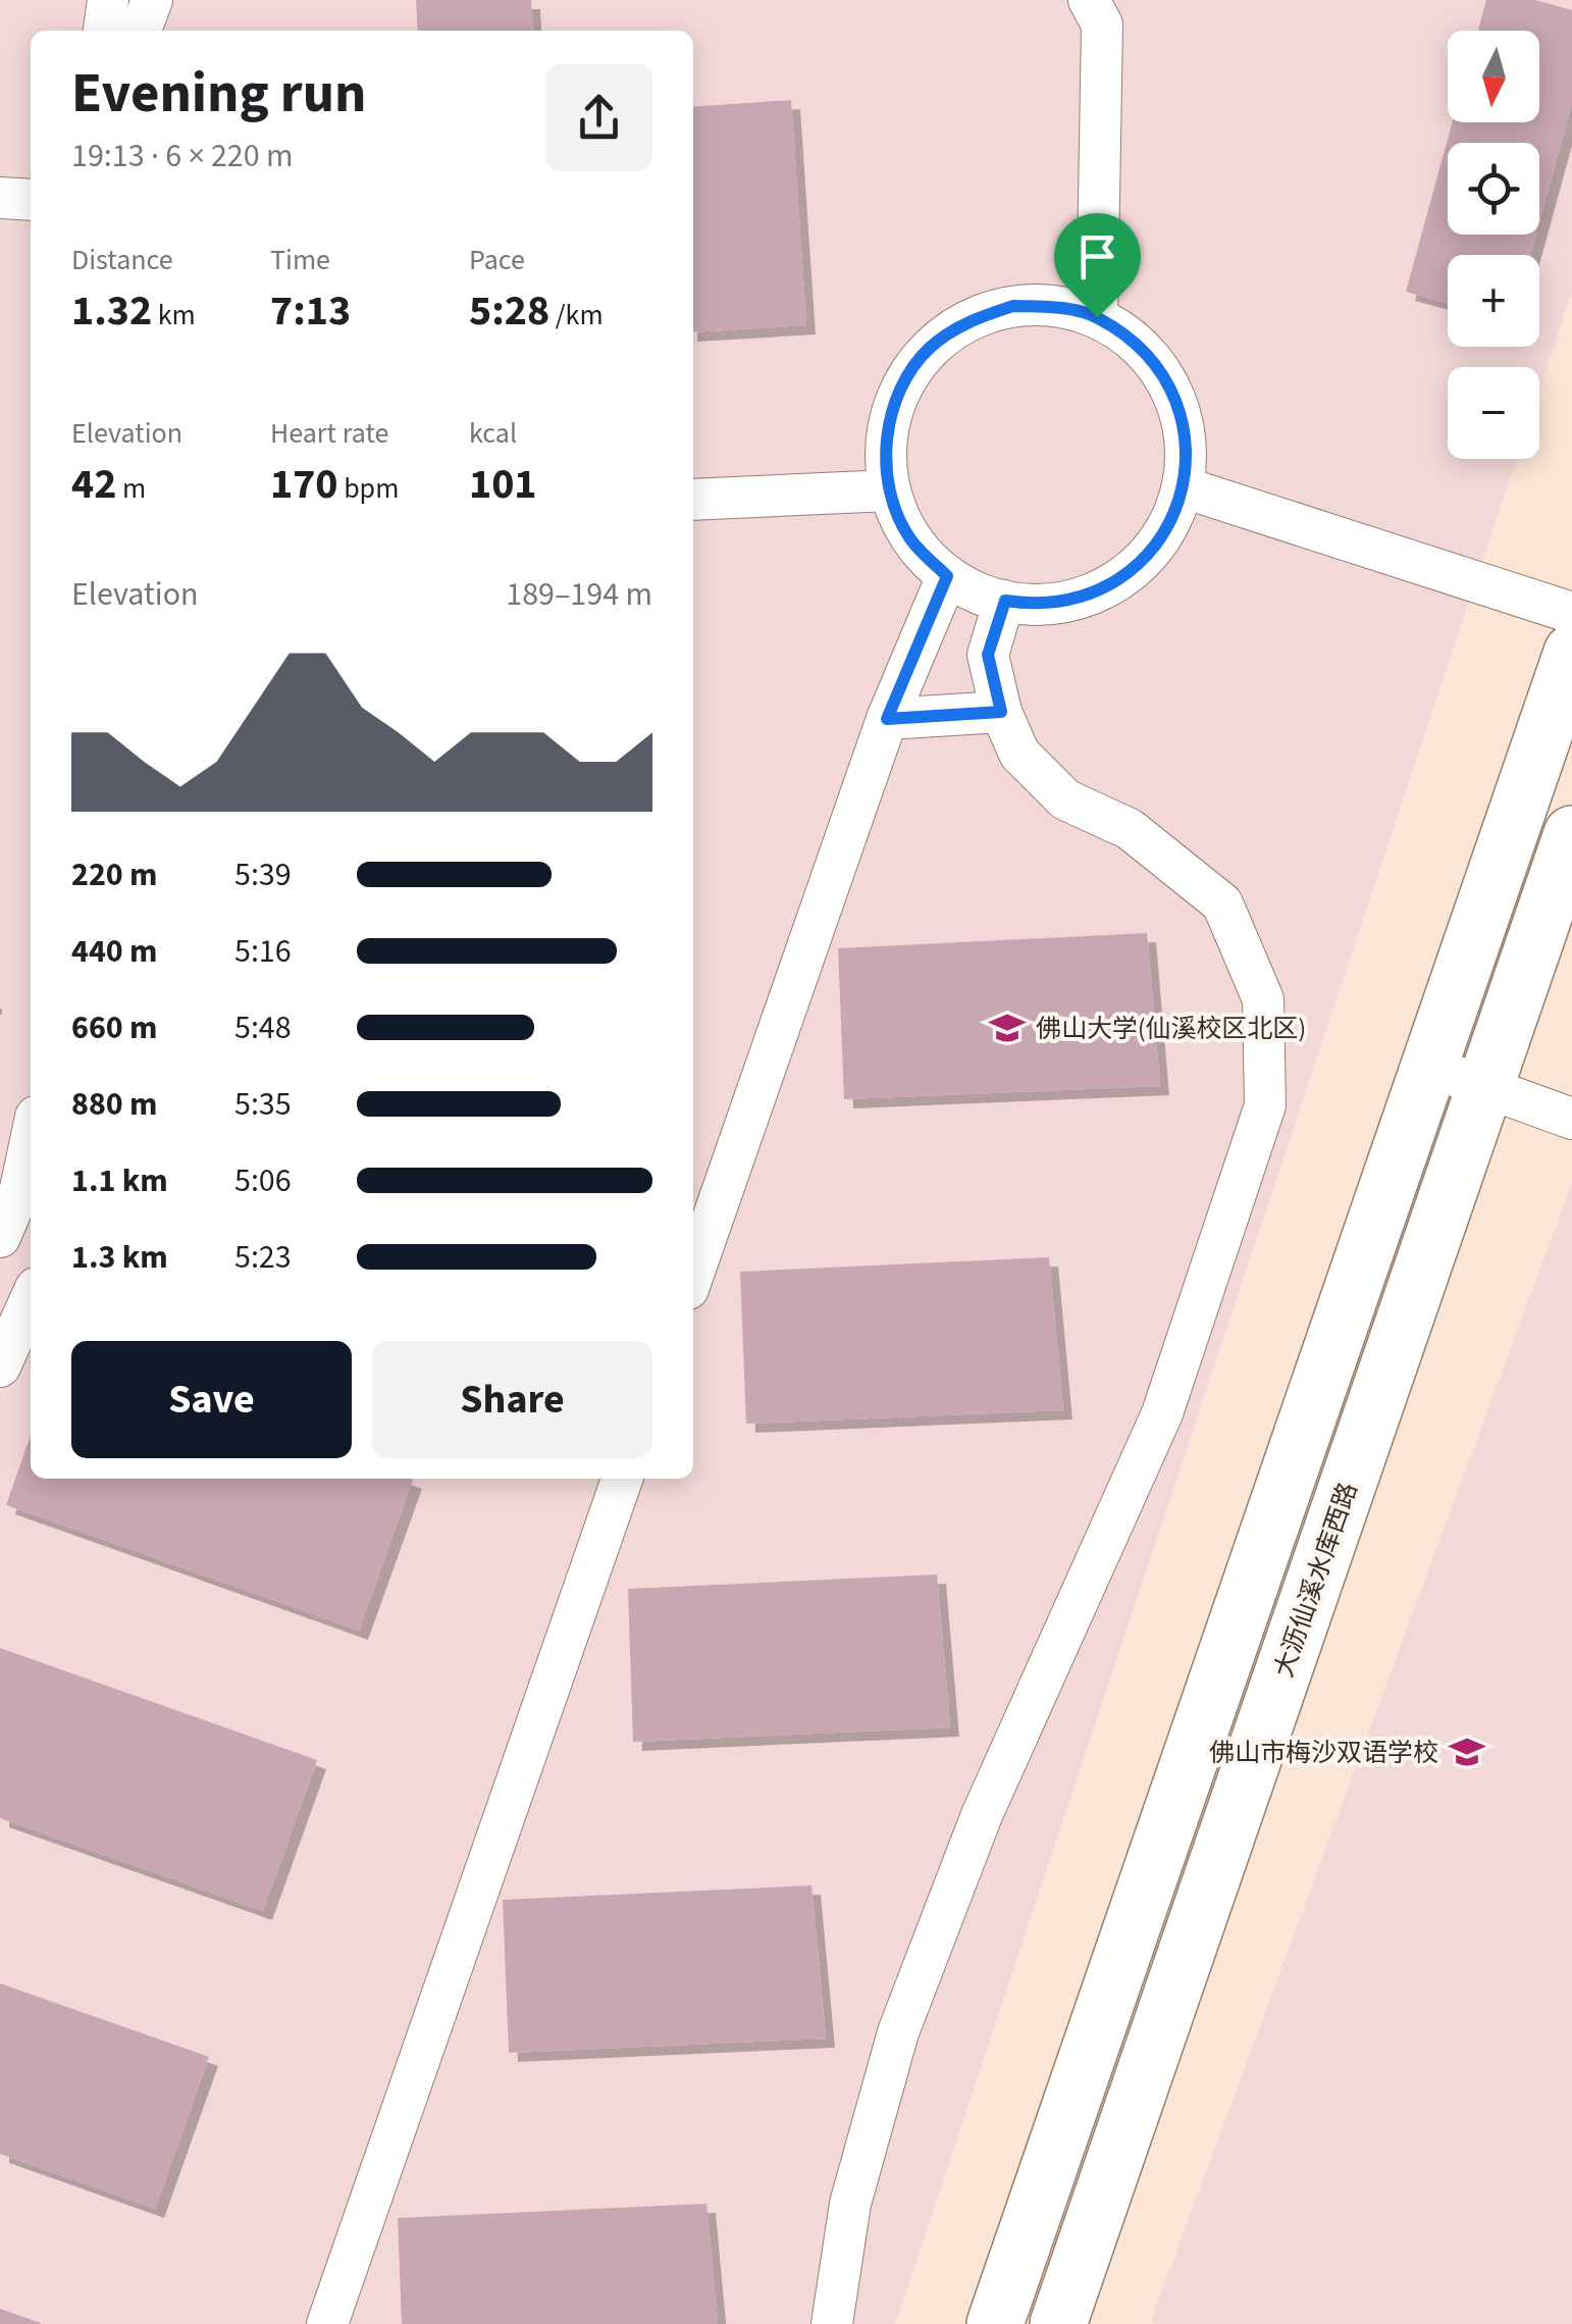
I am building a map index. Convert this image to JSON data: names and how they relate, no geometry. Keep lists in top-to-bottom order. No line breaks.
{"streets":{"street":["大沥仙溪水库西路"]},"places":{"school or university":["佛山大学(仙溪校区北区)","佛山市梅沙双语学校"]},"north":"bottom","page":{"map_buttons":["+","−"],"heading":["Evening run","19:13 · 6 × 220 m"],"stats":[["Distance","1.32 km"],["Time","7:13"],["Pace","5:28 /km"],["Elevation","42 m"],["Heart rate","170 bpm"],["kcal","101"]],"chart":["Elevation","189–194 m"],"list":[{"name":"220 m","note":"5:39"},{"name":"440 m","note":"5:16"},{"name":"660 m","note":"5:48"},{"name":"880 m","note":"5:35"},{"name":"1.1 km","note":"5:06"},{"name":"1.3 km","note":"5:23"}],"buttons":["Save","Share"]}}
